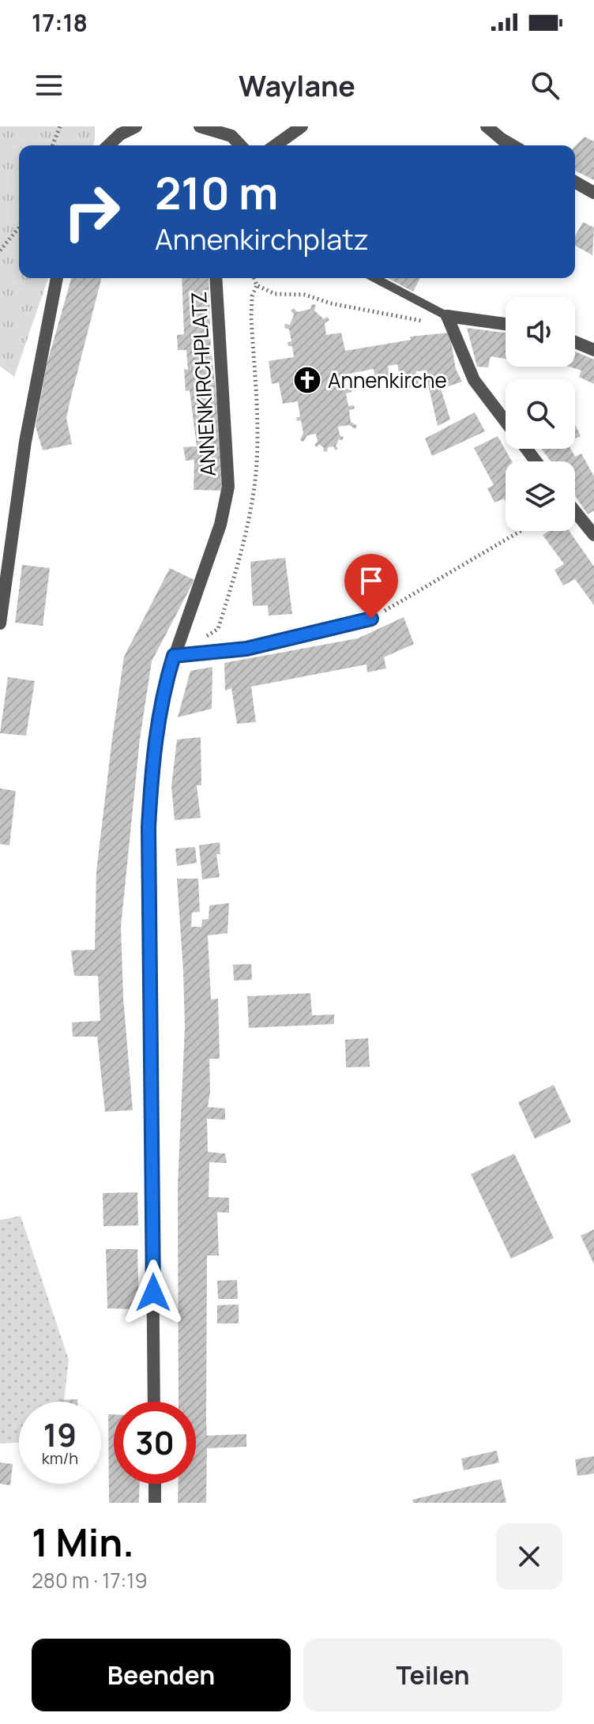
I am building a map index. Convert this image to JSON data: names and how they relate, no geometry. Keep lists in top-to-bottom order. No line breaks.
{"streets":{"street":["ANNENKIRCHPLATZ"]},"places":{"church":["Annenkirche"]},"page":{"status":"17:18","header":"Waylane","turn":["210 m","Annenkirchplatz"],"speed":"19 km/h","limit":"30","heading":["1 Min.","280 m · 17:19"],"buttons":["Beenden","Teilen"]}}
